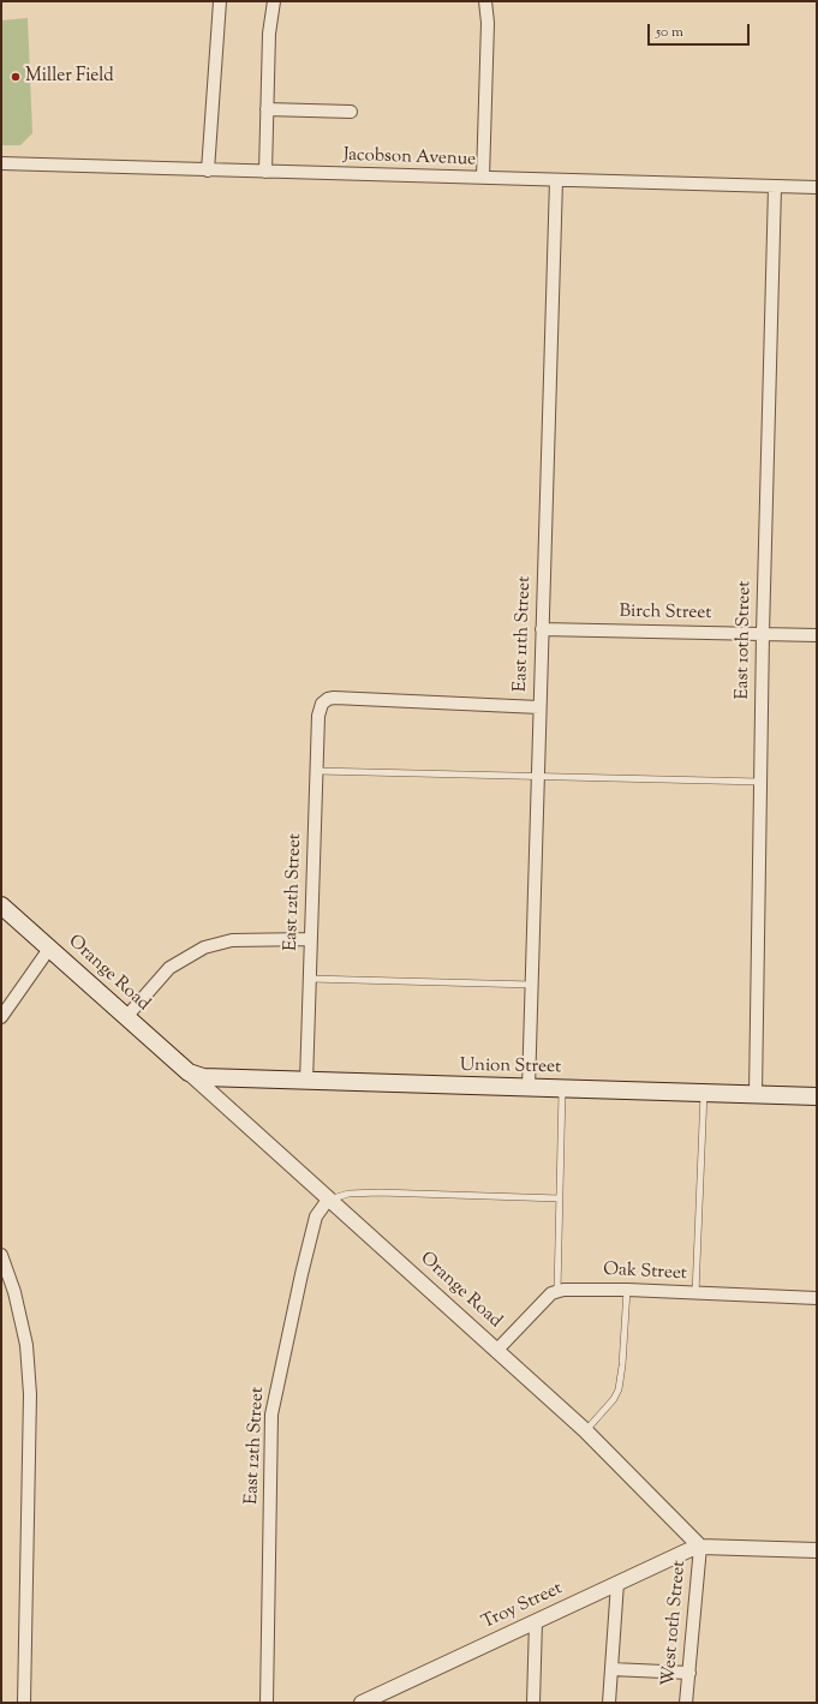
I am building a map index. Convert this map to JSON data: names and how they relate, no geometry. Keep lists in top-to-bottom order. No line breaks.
{"streets":{"main road":["Orange Road","Union Street"],"street":["Jacobson Avenue","Birch Street","East 11th Street","East 10th Street","East 12th Street","Oak Street","Troy Street","West 10th Street"]},"crossings":[["Jacobson Avenue","East 11th Street"],["Jacobson Avenue","East 10th Street"],["Birch Street","East 11th Street"],["Birch Street","East 10th Street"],["East 11th Street","East 12th Street"],["East 11th Street","Union Street"],["East 10th Street","Union Street"],["East 12th Street","Orange Road"],["East 12th Street","Union Street"],["Orange Road","Union Street"],["Orange Road","Troy Street"],["Orange Road","West 10th Street"],["Troy Street","West 10th Street"]],"places":["Miller Field"],"scale_bar":"50 m"}
